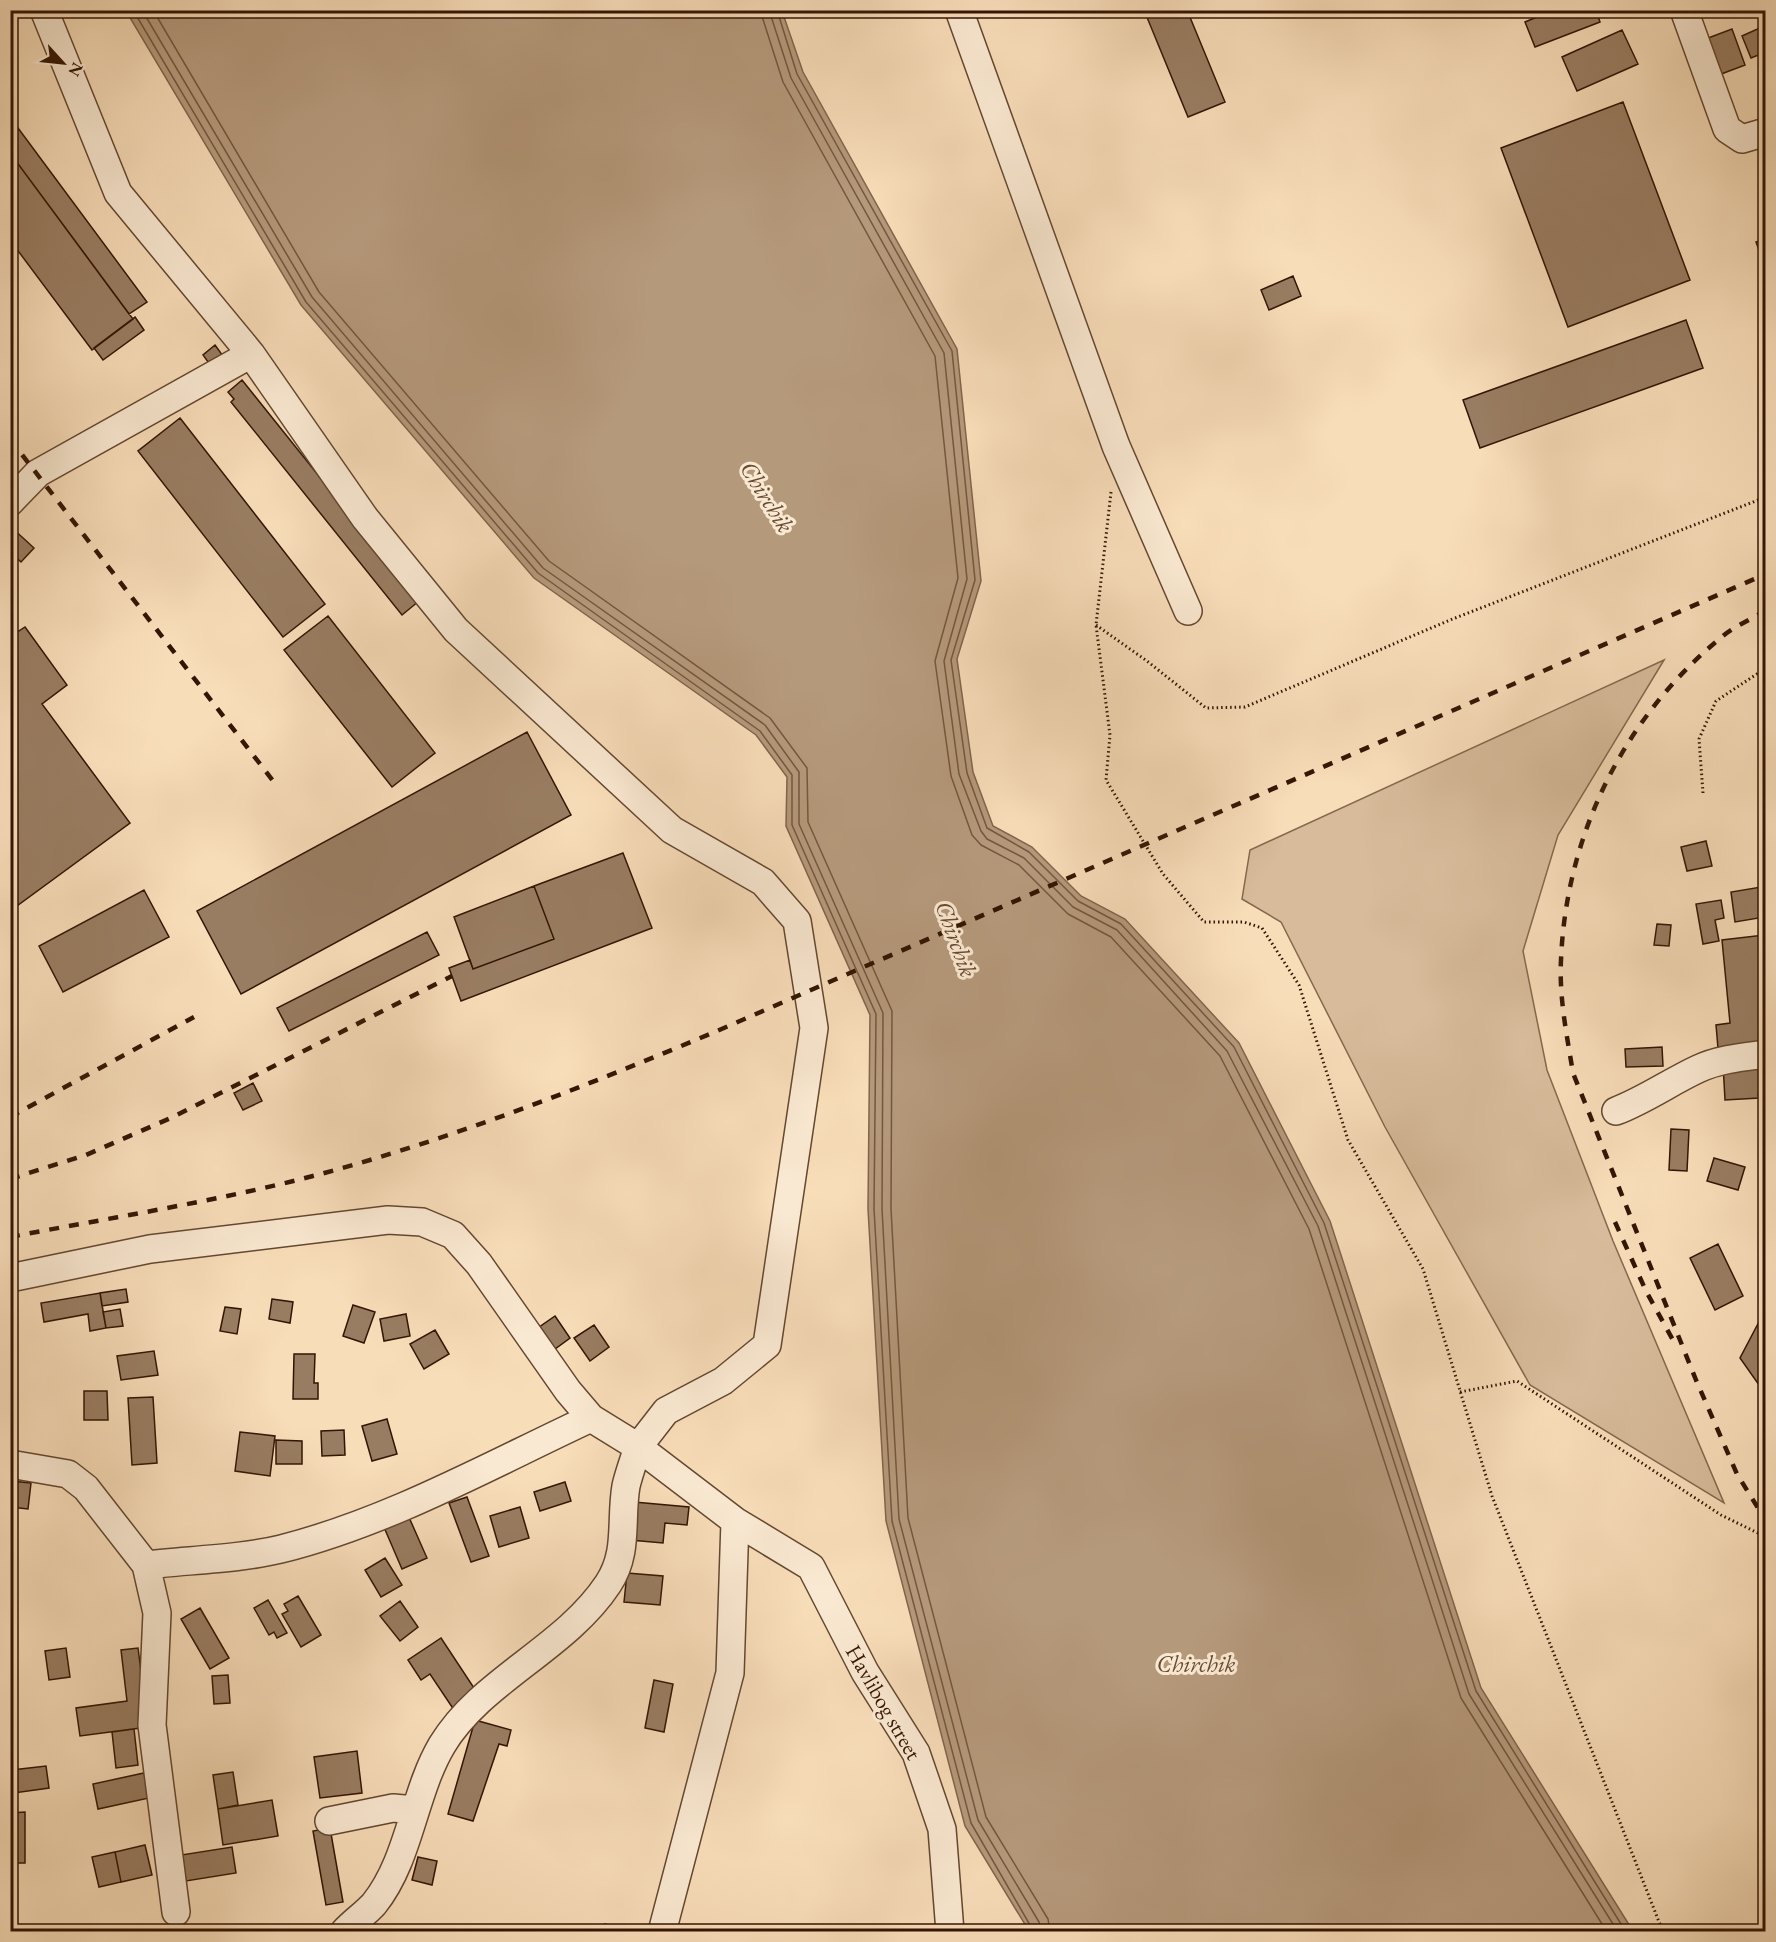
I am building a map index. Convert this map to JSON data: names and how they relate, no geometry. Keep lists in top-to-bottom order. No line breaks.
{"streets":{"street":["Hаvlibog street"]},"water":["Chirchik"],"north":"bottom right"}
